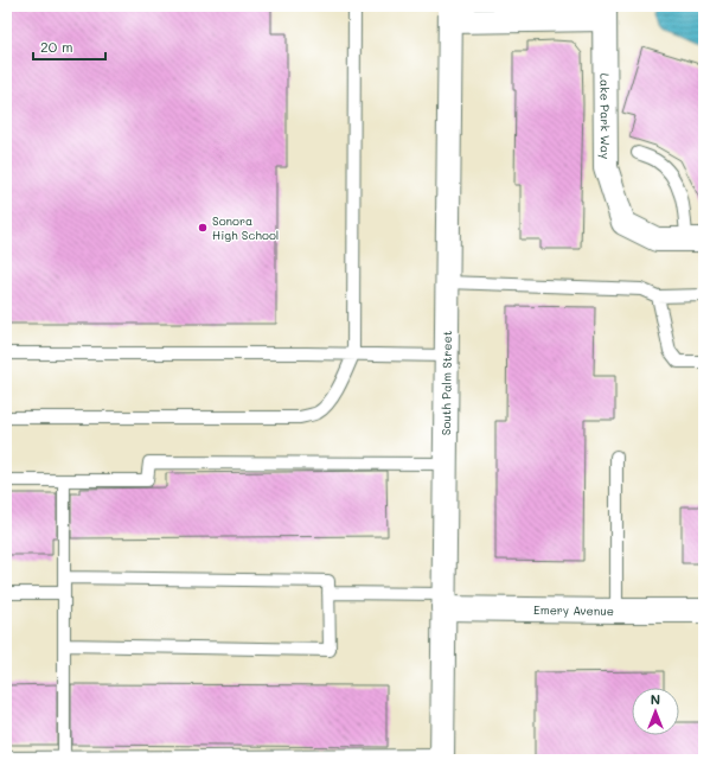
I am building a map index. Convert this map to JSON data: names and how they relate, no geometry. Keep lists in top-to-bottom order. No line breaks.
{"streets":{"street":["Lake Park Way","South Palm Street","Emery Avenue"]},"crossings":[["South Palm Street","Emery Avenue"]],"places":["Sonora High School"],"scale_bar":"20 m","north":"top"}
